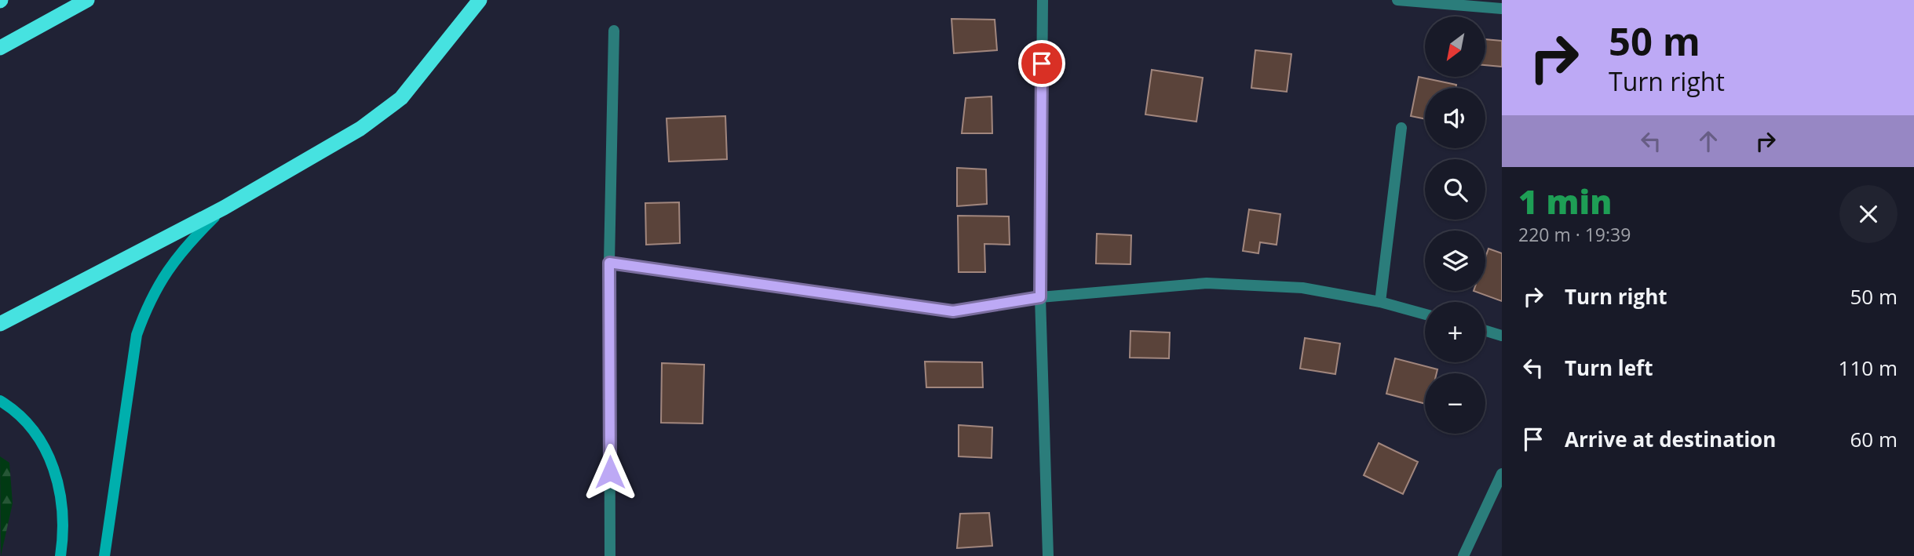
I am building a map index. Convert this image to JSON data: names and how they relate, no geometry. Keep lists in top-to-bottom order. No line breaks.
{"north":"bottom left","page":{"turn":["50 m","Turn right"],"map_buttons":["+","−"],"heading":["1 min","220 m · 19:39"],"list":[{"name":"Turn right","value":"50 m"},{"name":"Turn left","value":"110 m"},{"name":"Arrive at destination","value":"60 m"}]}}
